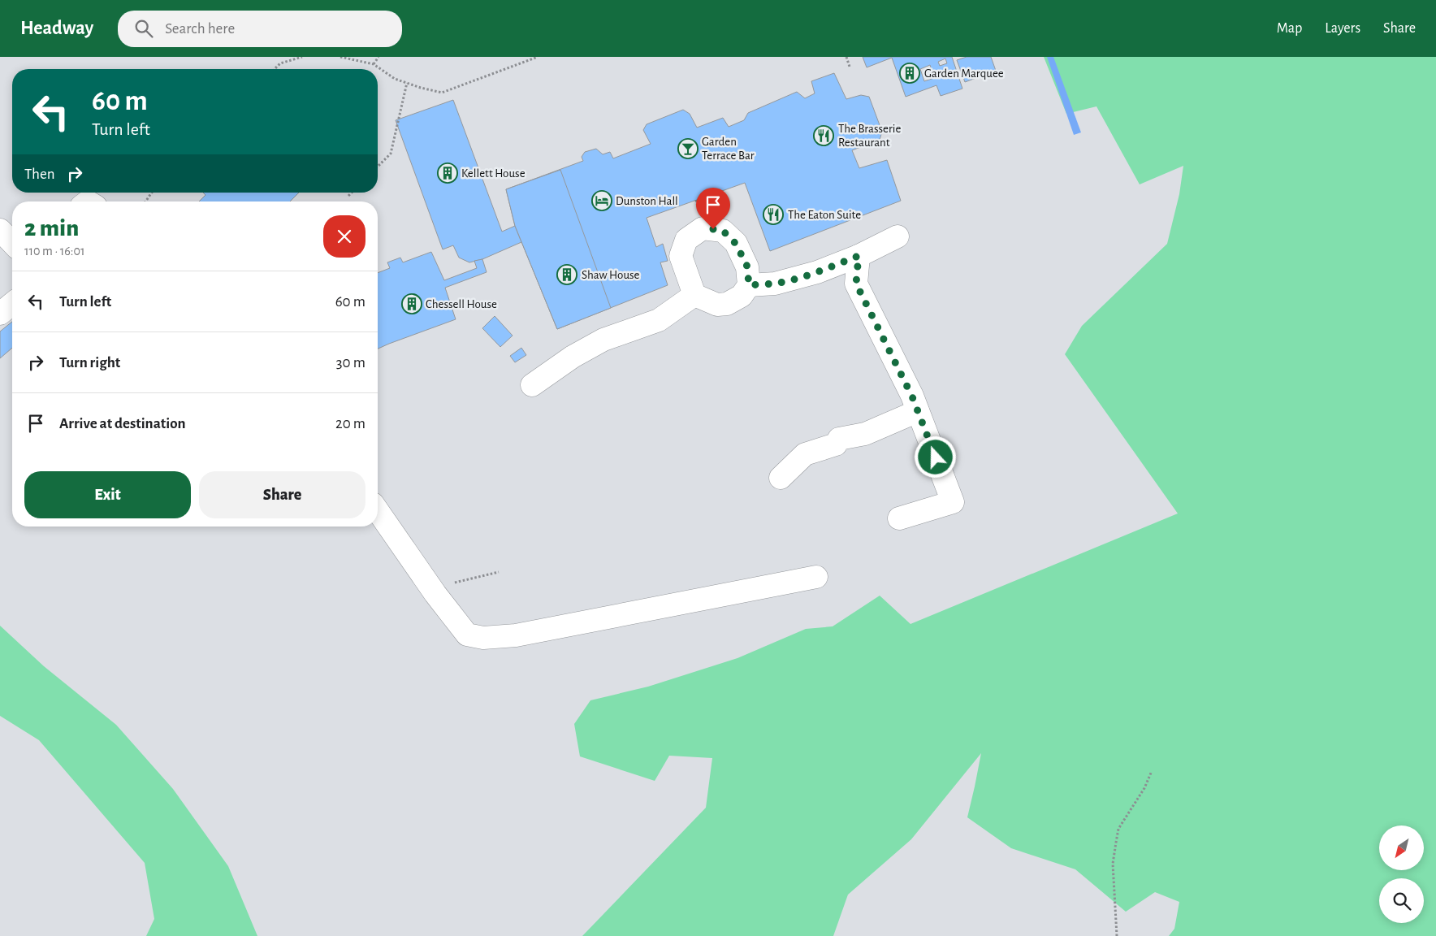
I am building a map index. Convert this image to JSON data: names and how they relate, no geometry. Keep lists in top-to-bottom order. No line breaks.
{"places":{"building":["Garden Marquee","Kellett House","Shaw House","Chessell House"],"restaurant":["The Brasserie Restaurant","The Eaton Suite"],"bar":["Garden Terrace Bar"],"hotel":["Dunston Hall"]},"north":"bottom left","page":{"header":"Headway","search":"Search here","nav":["Map","Layers","Share"],"turn":["60 m","Turn left"],"then":"Then","heading":["2 min","110 m · 16:01"],"list":[{"name":"Turn left","value":"60 m"},{"name":"Turn right","value":"30 m"},{"name":"Arrive at destination","value":"20 m"}],"buttons":["Exit","Share"]}}
